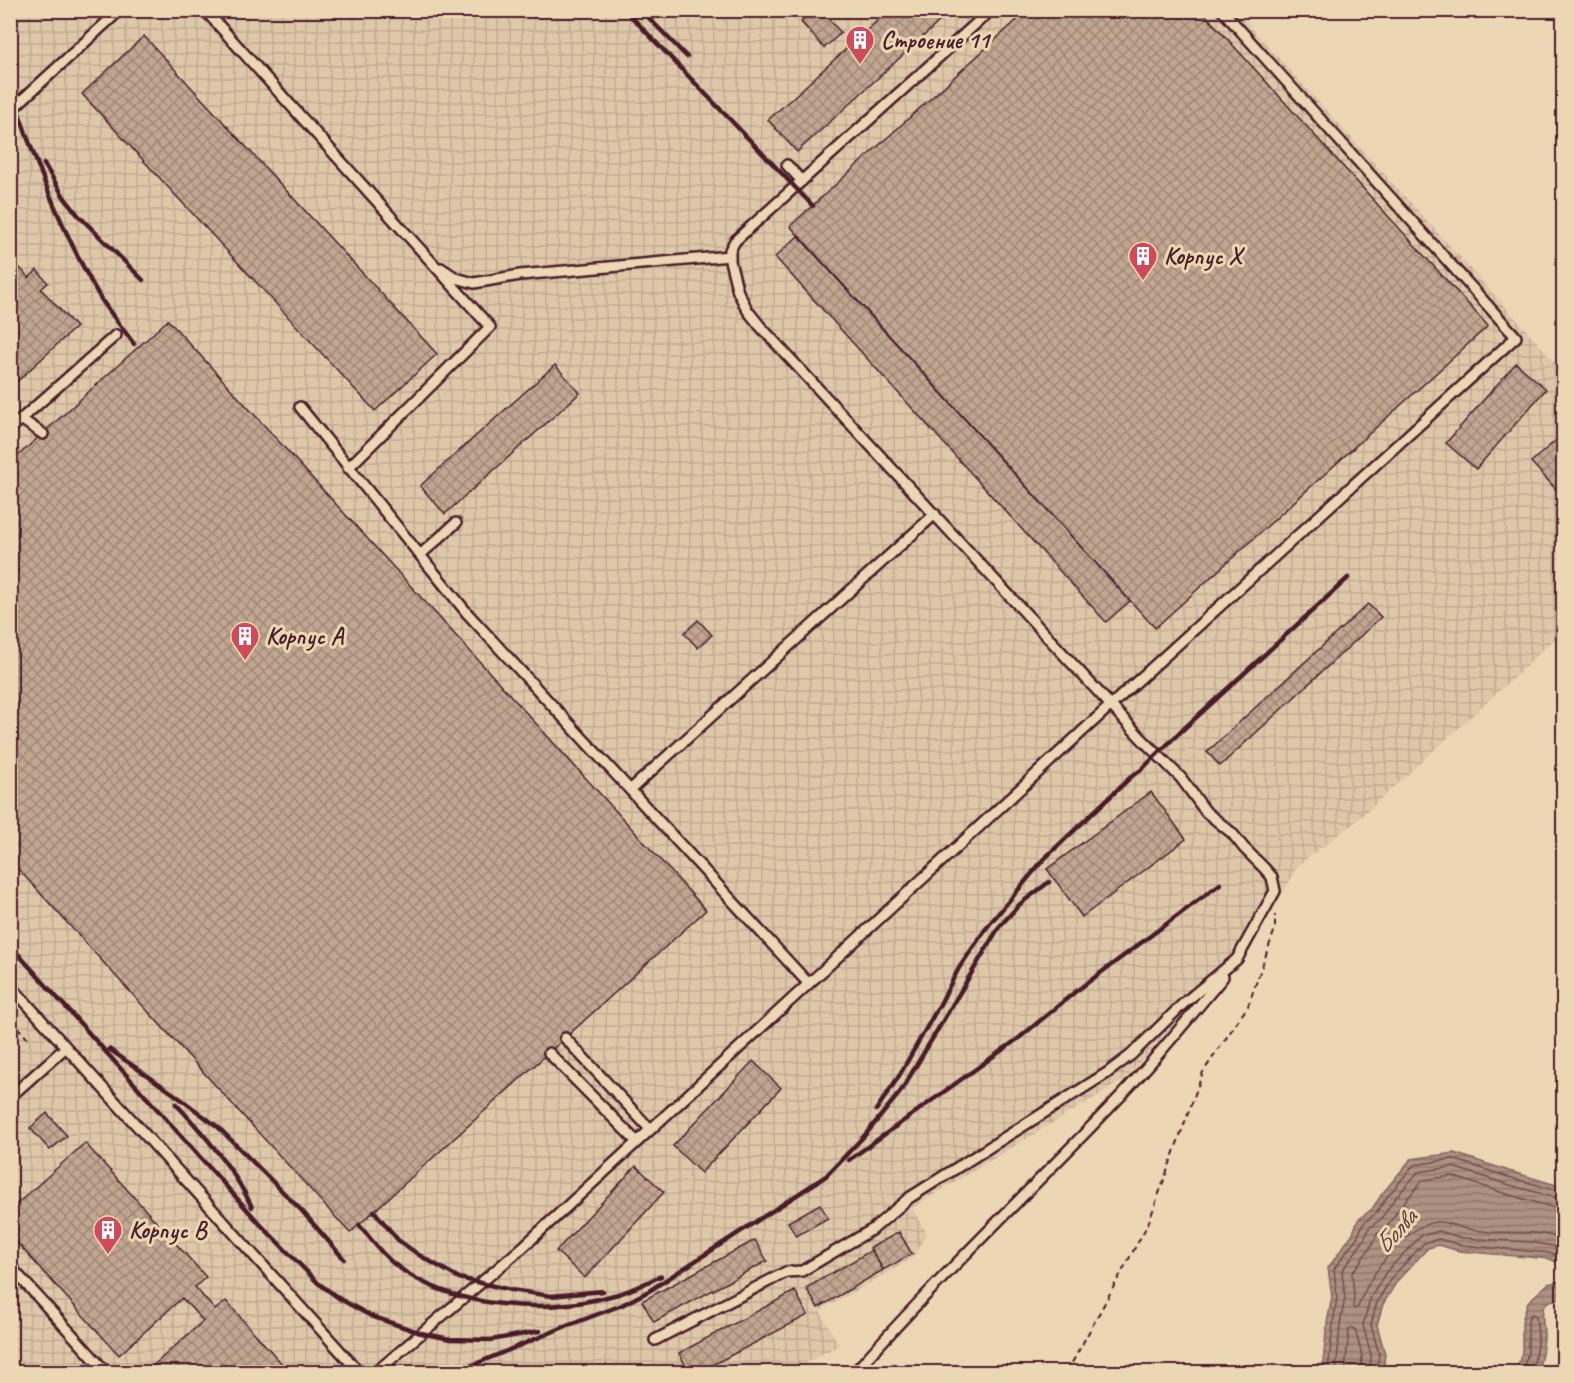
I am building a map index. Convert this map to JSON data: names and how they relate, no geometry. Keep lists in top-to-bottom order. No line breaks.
{"water":["Болва"],"places":{"building":["Строение 11","Корпус Х","Корпус А","Корпус В"]}}
